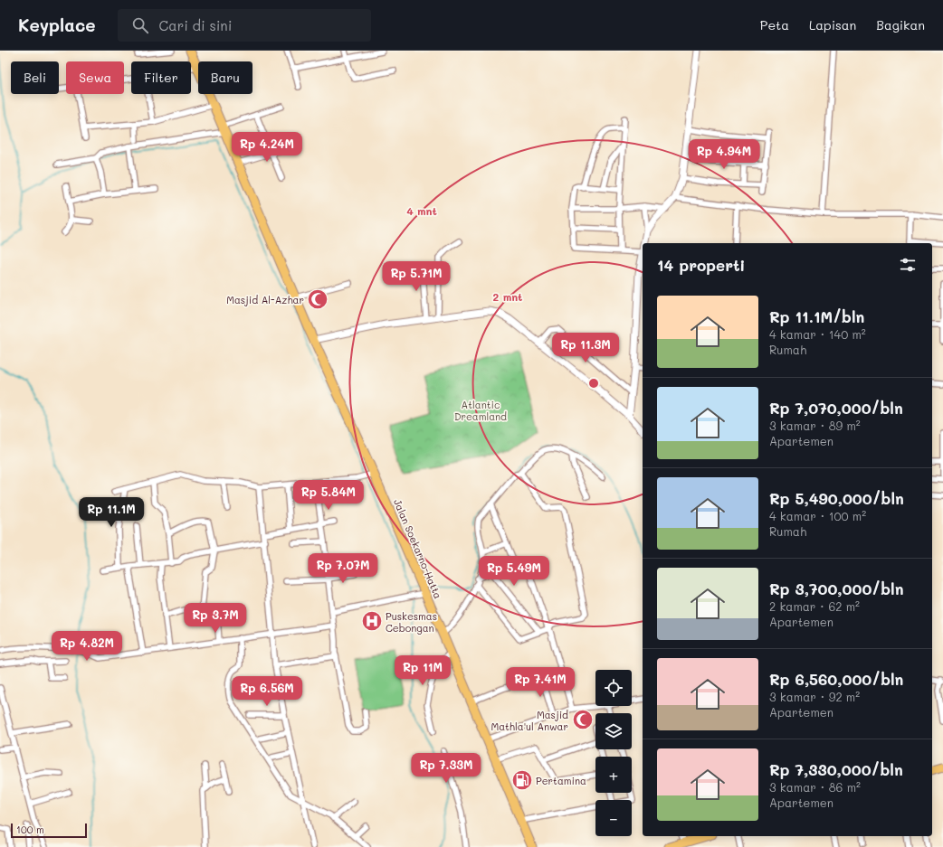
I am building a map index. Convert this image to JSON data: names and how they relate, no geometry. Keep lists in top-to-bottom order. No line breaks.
{"streets":{"main road":["Jalan Soekarno-Hatta"]},"parks":["Atlantic Dreamland"],"places":{"mosque":["Masjid Al-Azhar","Masjid Mathla'ul Anwar"],"hospital":["Puskesmas Cebongan"],"fuel station":["Pertamina"]},"scale_bar":"100 m","page":{"header":"Keyplace","search":"Cari di sini","nav":["Peta","Lapisan","Bagikan"],"chip":["Beli","Sewa","Filter","Baru"],"price":["Rp 4.24M","Rp 4.94M","Rp 5.71M","Rp 11.3M","Rp 5.84M","Rp 11.1M","Rp 7.07M","Rp 5.49M","Rp 3.7M","Rp 4.82M","Rp 11M","Rp 7.41M","Rp 6.56M","Rp 7.33M"],"heading":"14 properti","list":[{"name":"Rp 11.1M/bln","note":"4 kamar · 140 m² · Rumah"},{"name":"Rp 7,070,000/bln","note":"3 kamar · 89 m² · Apartemen"},{"name":"Rp 5,490,000/bln","note":"4 kamar · 100 m² · Rumah"},{"name":"Rp 3,700,000/bln","note":"2 kamar · 62 m² · Apartemen"},{"name":"Rp 6,560,000/bln","note":"3 kamar · 92 m² · Apartemen"},{"name":"Rp 7,330,000/bln","note":"3 kamar · 86 m² · Apartemen"}],"map_buttons":["+","−"],"scale":"100 m"},"rings":["4 mnt","2 mnt"]}
